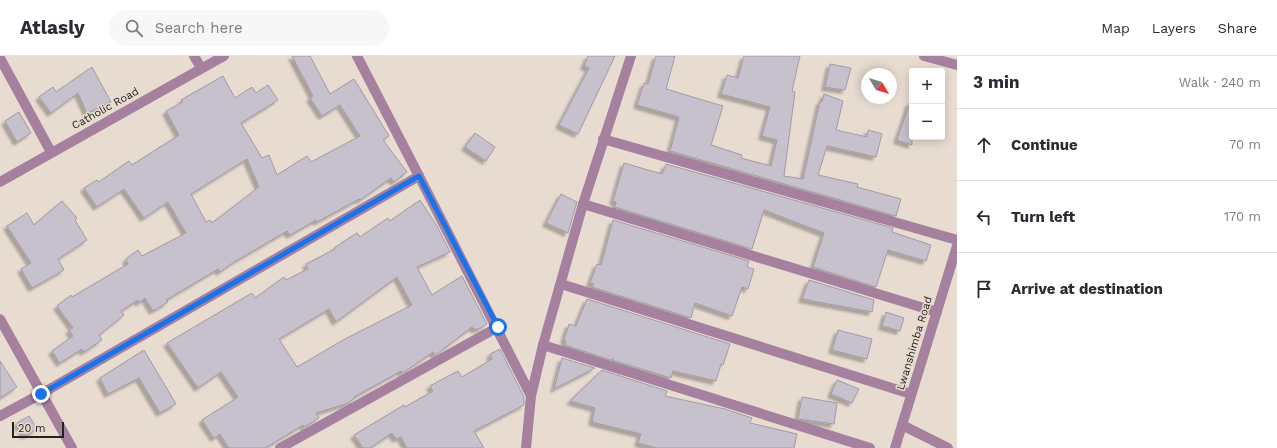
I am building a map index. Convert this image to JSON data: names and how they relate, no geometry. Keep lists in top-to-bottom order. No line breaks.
{"streets":{"street":["Catholic Road","Lwanshimba Road"]},"scale_bar":"20 m","north":"bottom right","page":{"header":"Atlasly","search":"Search here","nav":["Map","Layers","Share"],"heading":["3 min","Walk · 240 m"],"map_buttons":["+","−"],"list":[["Continue","70 m"],["Turn left","170 m"],"Arrive at destination"],"scale":"20 m"}}
